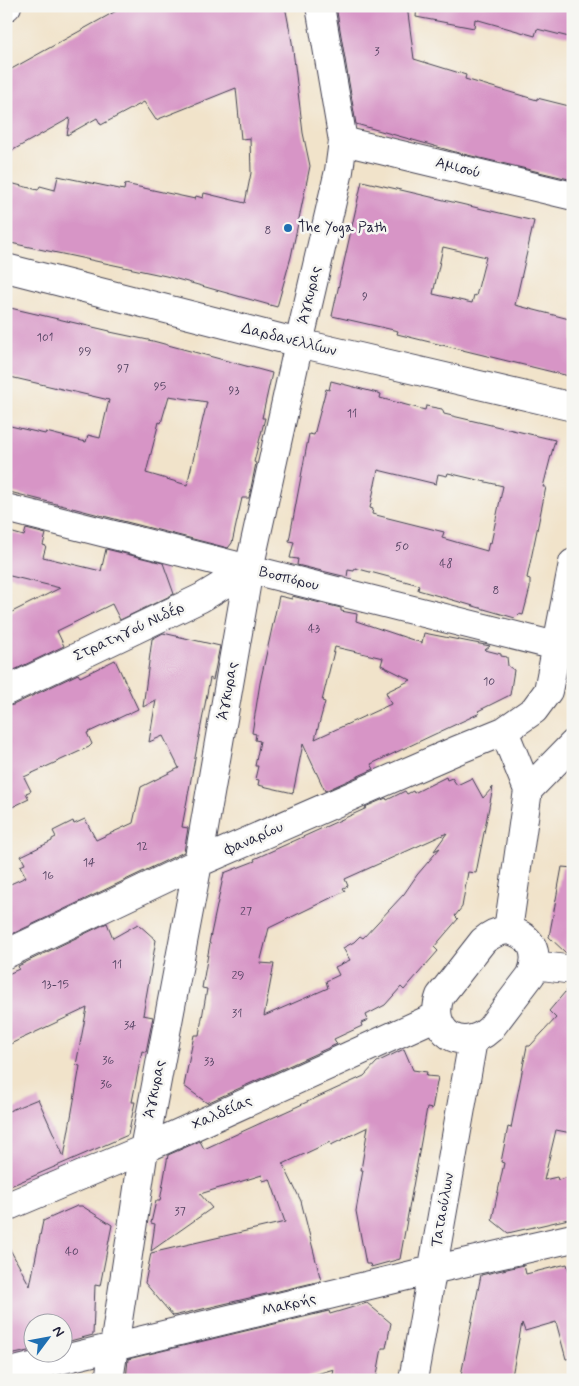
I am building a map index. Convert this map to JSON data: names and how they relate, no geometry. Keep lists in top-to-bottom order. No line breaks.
{"streets":{"street":["Αμισού","Άγκυρας","Δαρδανελλίων","Βοσπόρου","Στρατηγού Νιδέρ","Φαναρίου","Χαλδείας","Ταταούλων","Μακρής"]},"crossings":[["Αμισού","Άγκυρας"],["Άγκυρας","Δαρδανελλίων"],["Άγκυρας","Βοσπόρου"],["Άγκυρας","Στρατηγού Νιδέρ"],["Άγκυρας","Φαναρίου"],["Άγκυρας","Χαλδείας"],["Άγκυρας","Μακρής"],["Βοσπόρου","Στρατηγού Νιδέρ"],["Ταταούλων","Μακρής"]],"places":["The Yoga Path"],"house_numbers":["3","8","9","101","99","97","95","93","11","50","48","8","43","10","12","14","16","27","11","29","13-15","31","34","36","33","36","37","40"],"north":"top right"}
